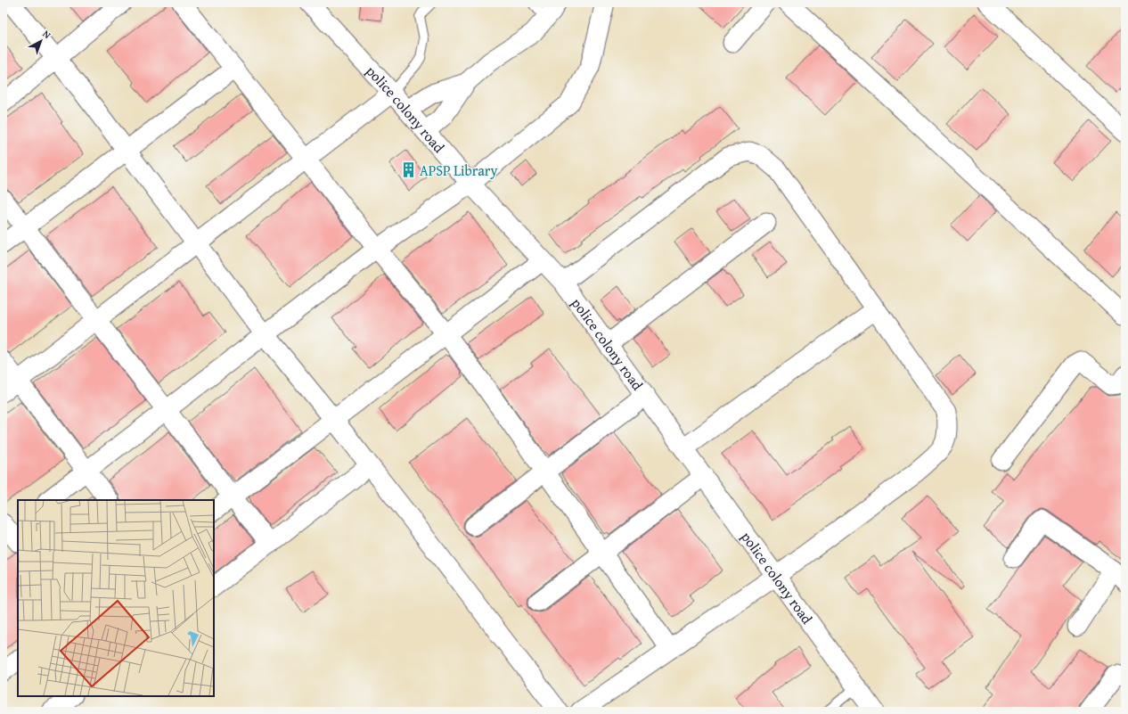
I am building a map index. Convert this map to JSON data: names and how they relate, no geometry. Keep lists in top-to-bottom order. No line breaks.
{"streets":{"street":["police colony road"]},"places":{"building":["APSP Library"]},"north":"top right"}
